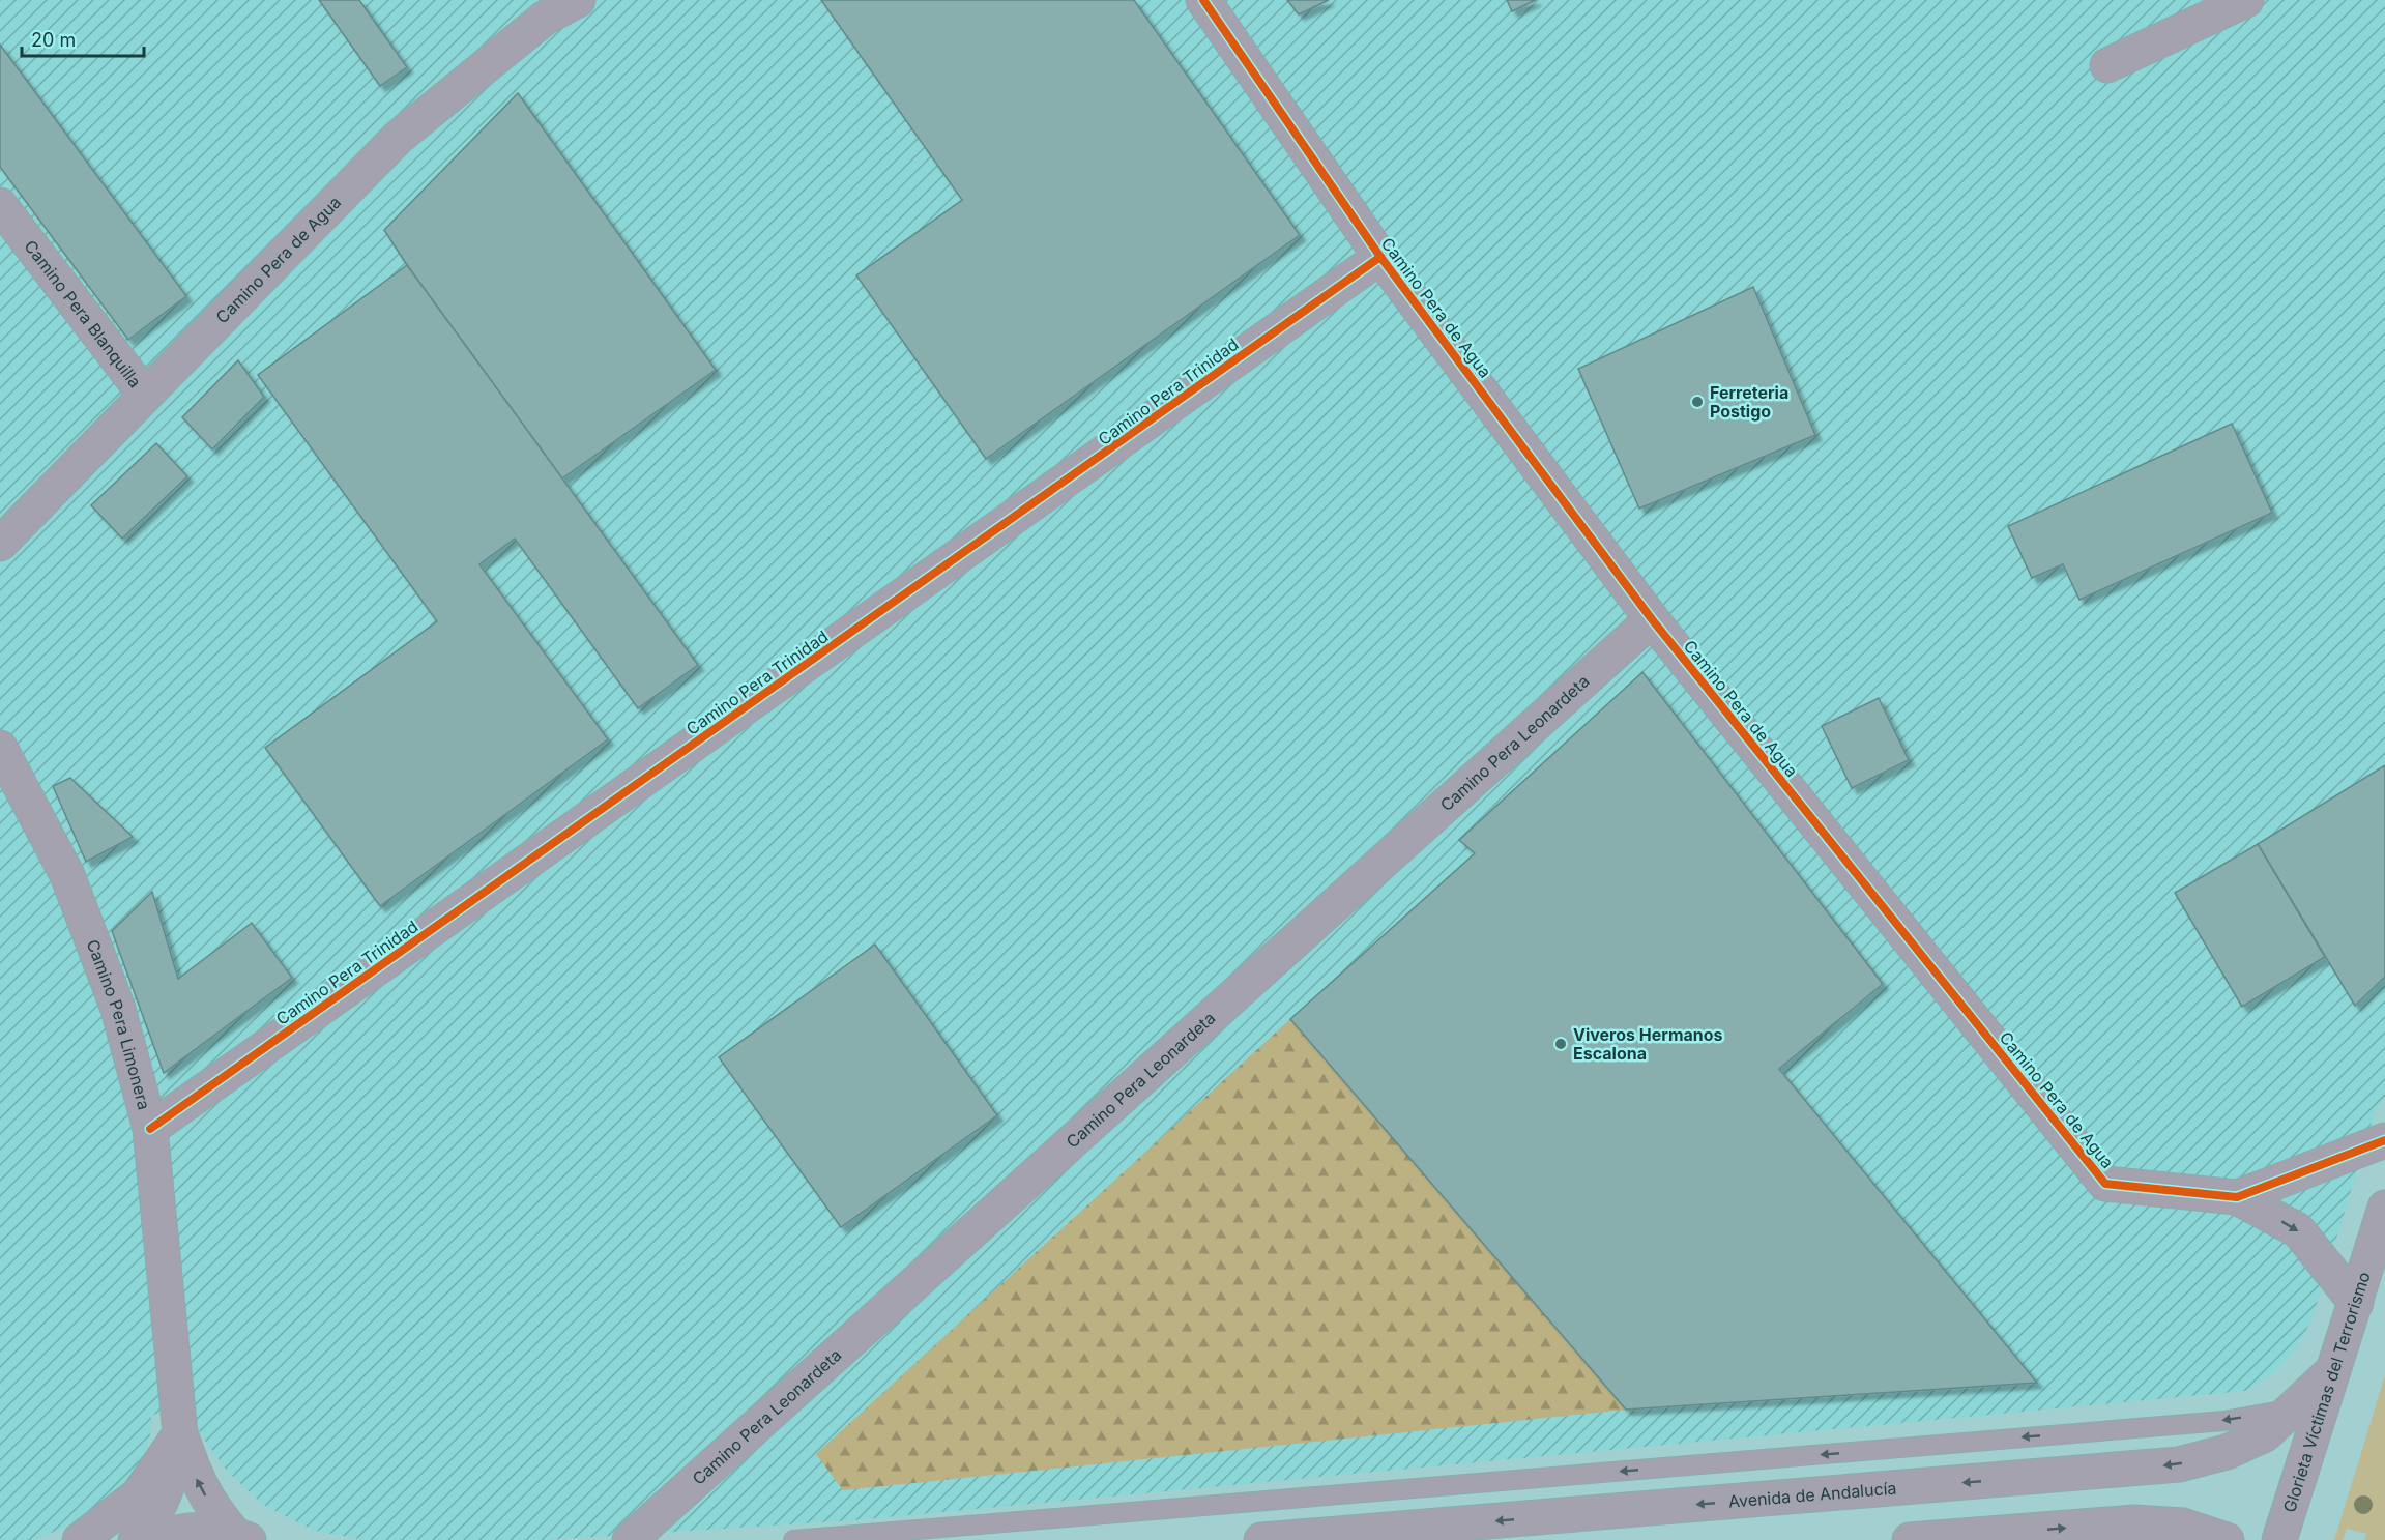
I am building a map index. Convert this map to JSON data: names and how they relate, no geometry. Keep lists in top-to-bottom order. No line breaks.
{"streets":{"street":["Camino Pera de Agua","Camino Pera Blanquilla","Camino Pera Trinidad","Camino Pera Leonardeta","Camino Pera Limonera","Glorieta Víctimas del Terrorismo","Avenida de Andalucía"]},"crossings":[["Camino Pera de Agua","Camino Pera Blanquilla"],["Camino Pera de Agua","Camino Pera Trinidad"],["Camino Pera de Agua","Camino Pera Leonardeta"],["Camino Pera Trinidad","Camino Pera Limonera"],["Glorieta Víctimas del Terrorismo","Avenida de Andalucía"]],"places":["Ferreteria Postigo","Viveros Hermanos Escalona"],"scale_bar":"20 m"}
